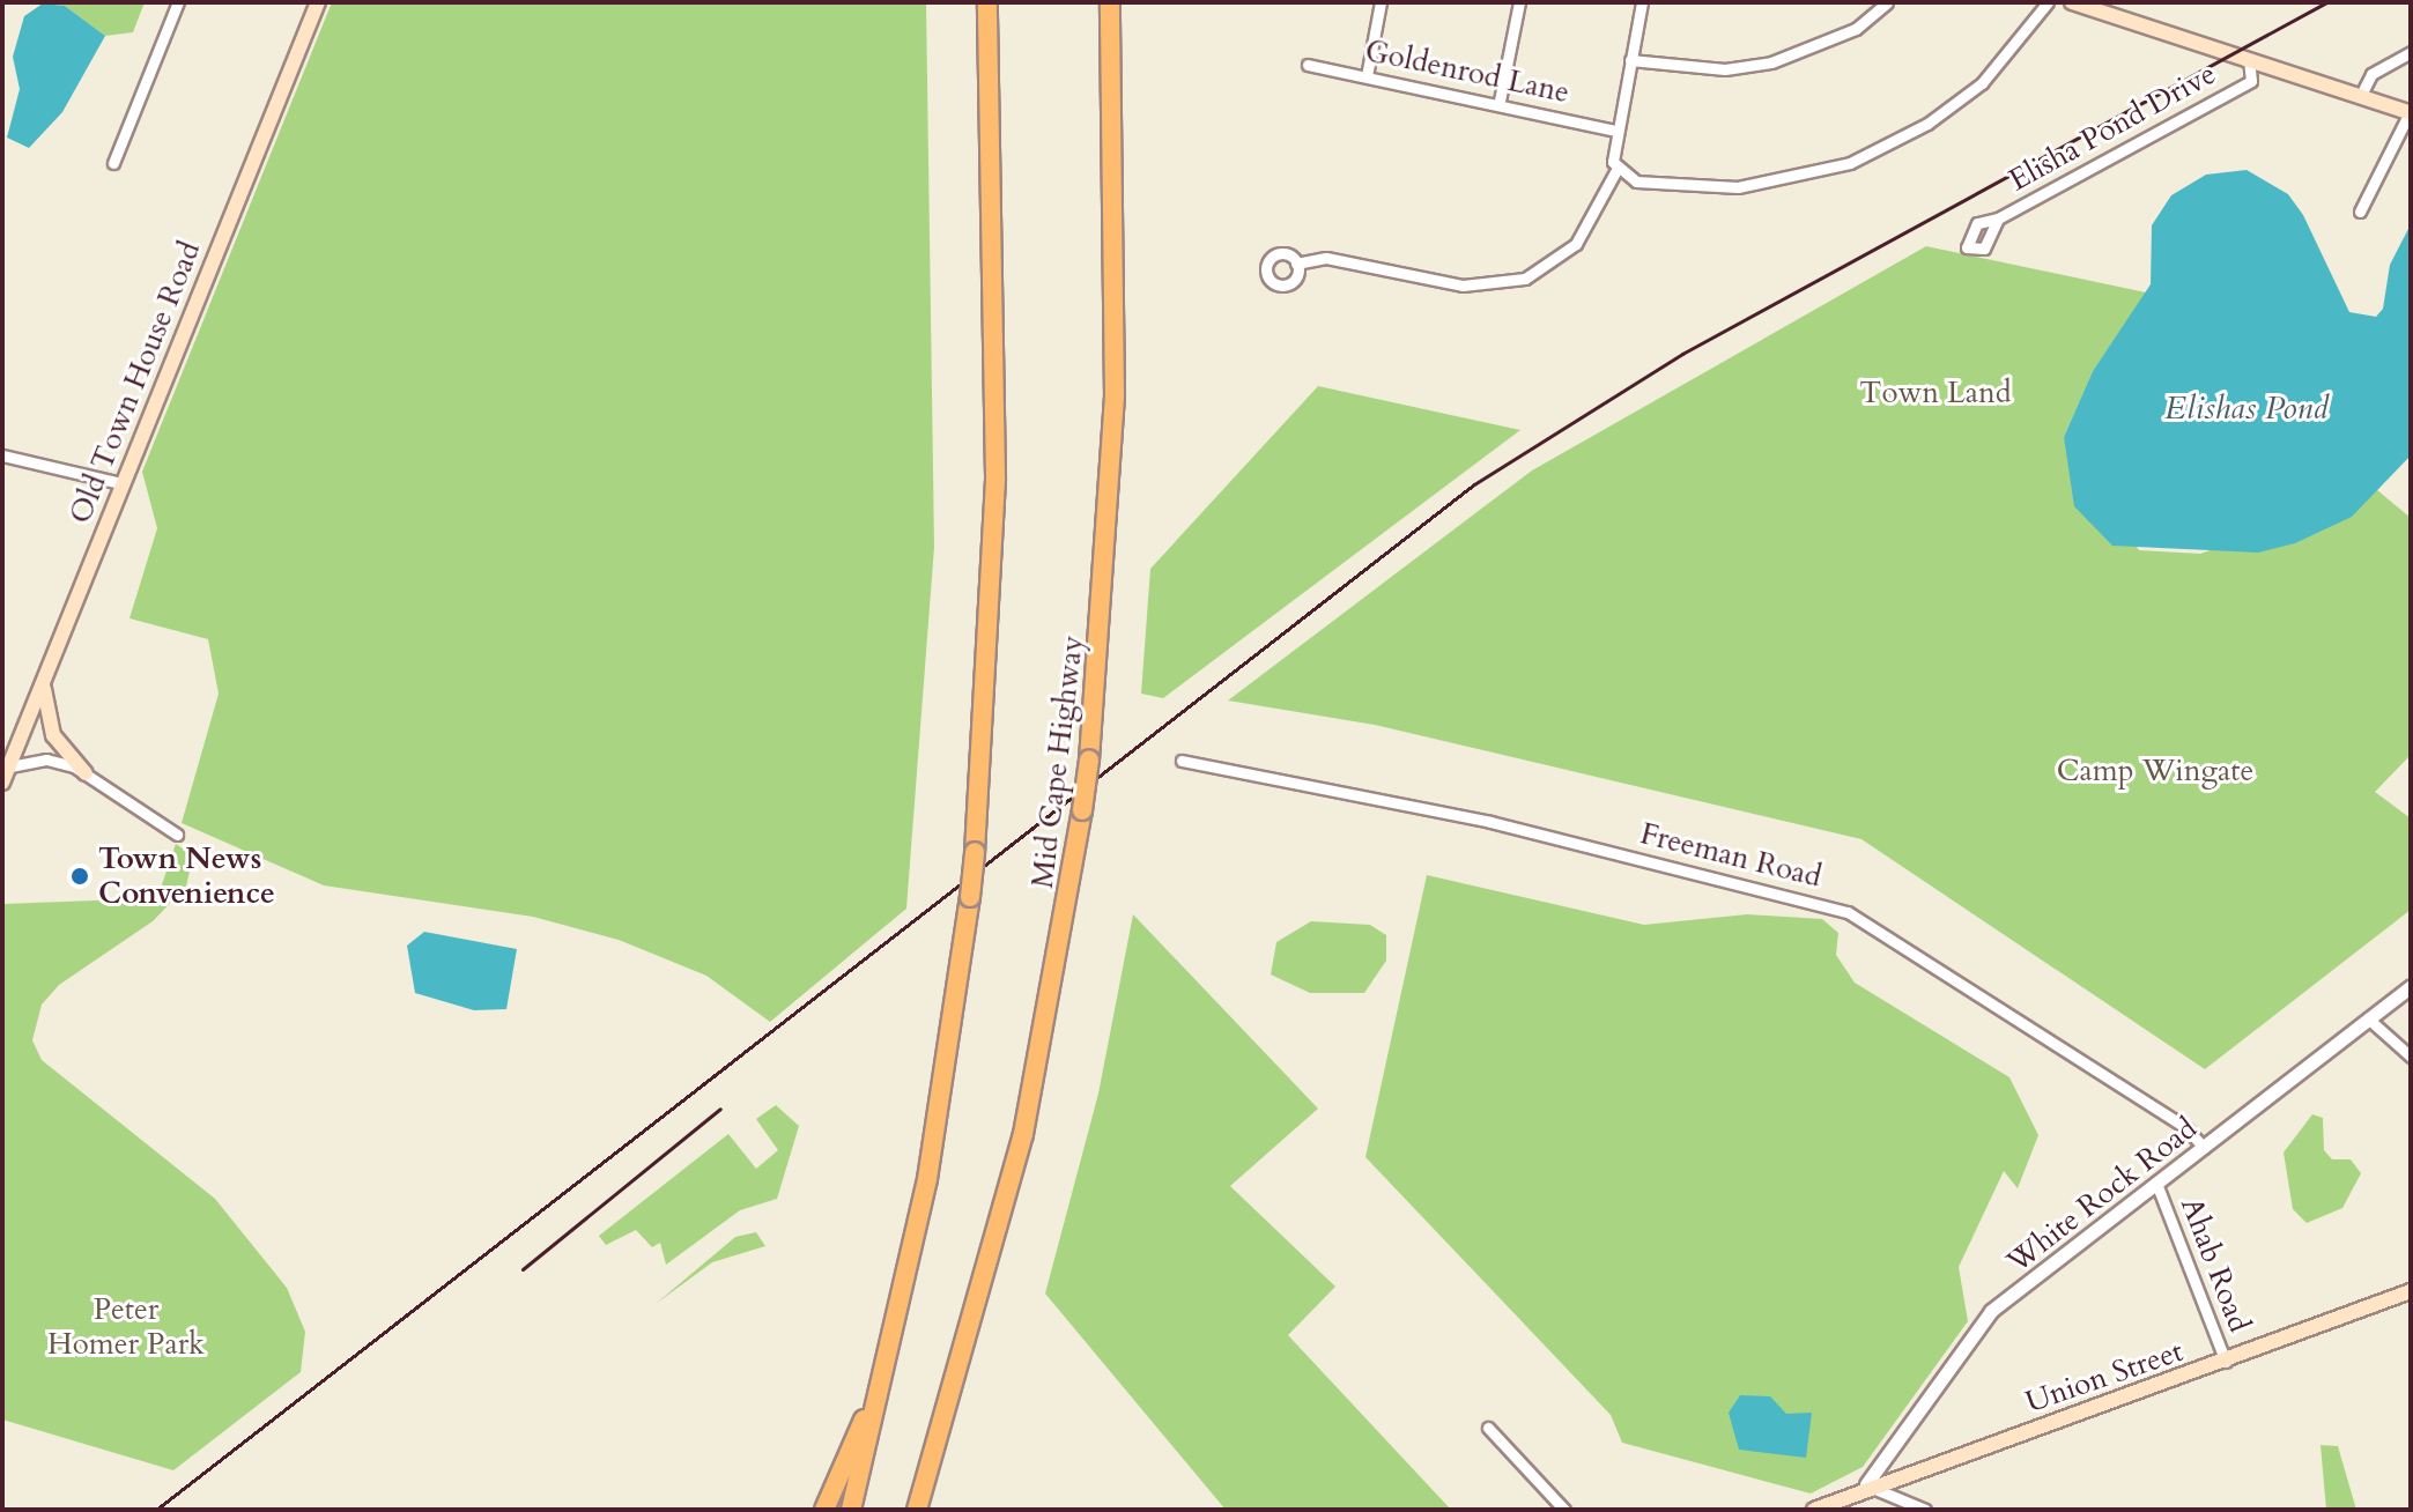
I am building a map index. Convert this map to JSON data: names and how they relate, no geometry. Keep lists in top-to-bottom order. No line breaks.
{"streets":{"highway":["Mid Cape Highway"],"main road":["Old Town House Road","Union Street"],"street":["Goldenrod Lane","Elisha Pond Drive","Freeman Road","White Rock Road","Ahab Road"]},"crossings":[["Freeman Road","White Rock Road"],["White Rock Road","Ahab Road"],["White Rock Road","Union Street"],["Ahab Road","Union Street"]],"water":["Elishas Pond"],"parks":["Town Land","Camp Wingate","Peter Homer Park"],"places":["Town News Convenience"]}
